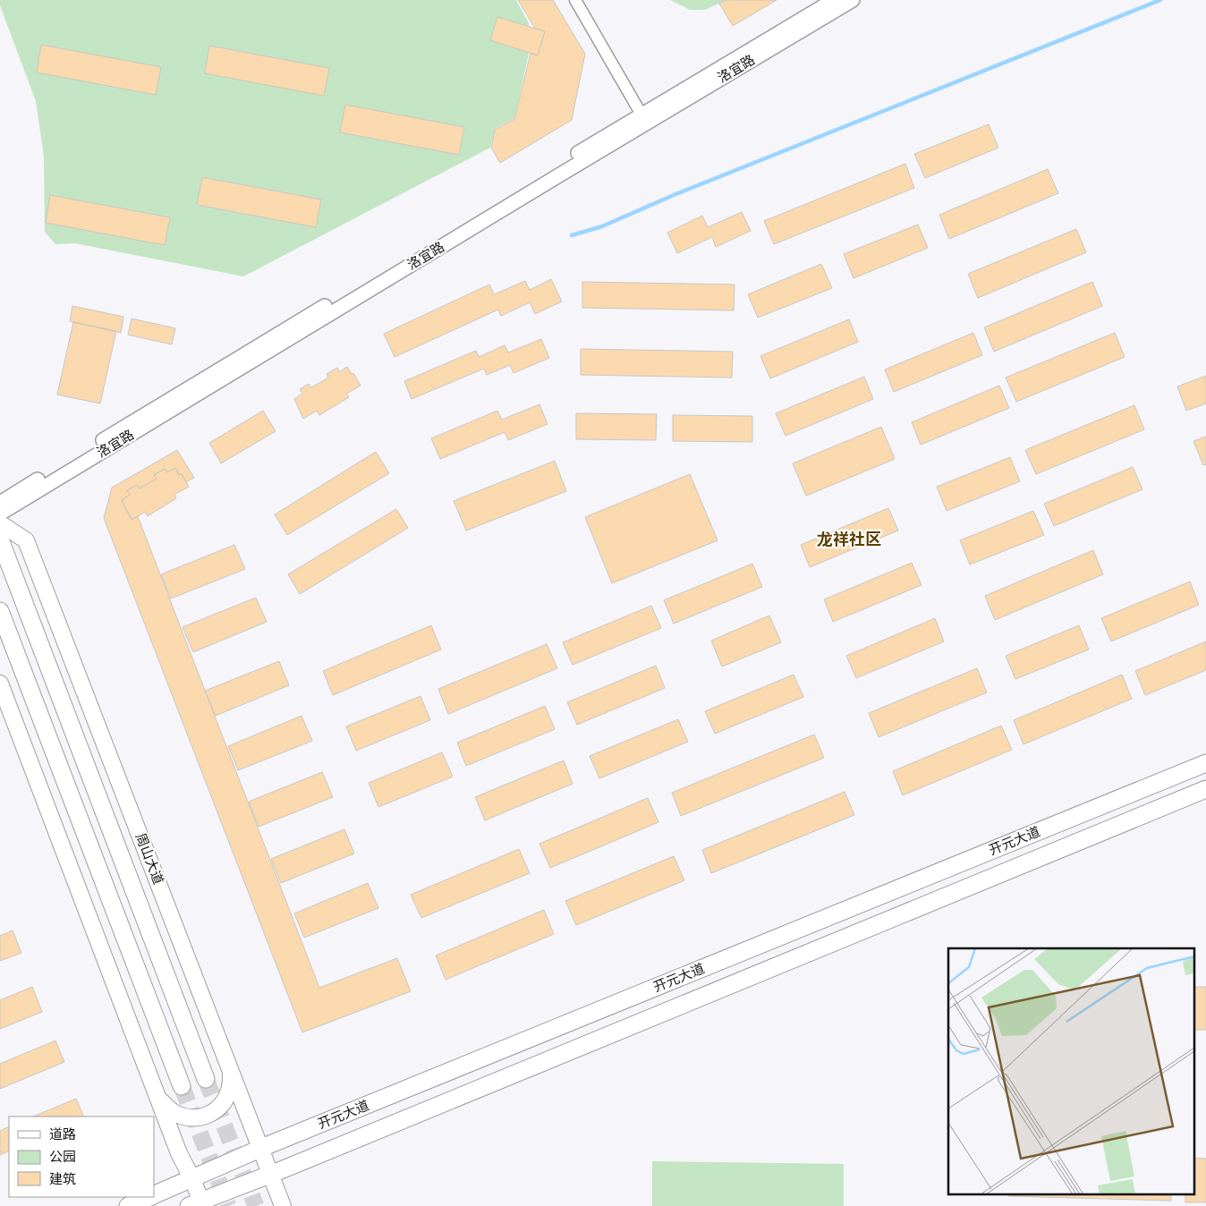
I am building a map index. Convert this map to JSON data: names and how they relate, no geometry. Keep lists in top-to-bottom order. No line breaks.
{"streets":{"main road":["开元大道","周山大道"],"street":["洛宜路"]},"crossings":[["开元大道","周山大道"]],"districts":["龙祥社区"],"legend":["道路","公园","建筑"]}
